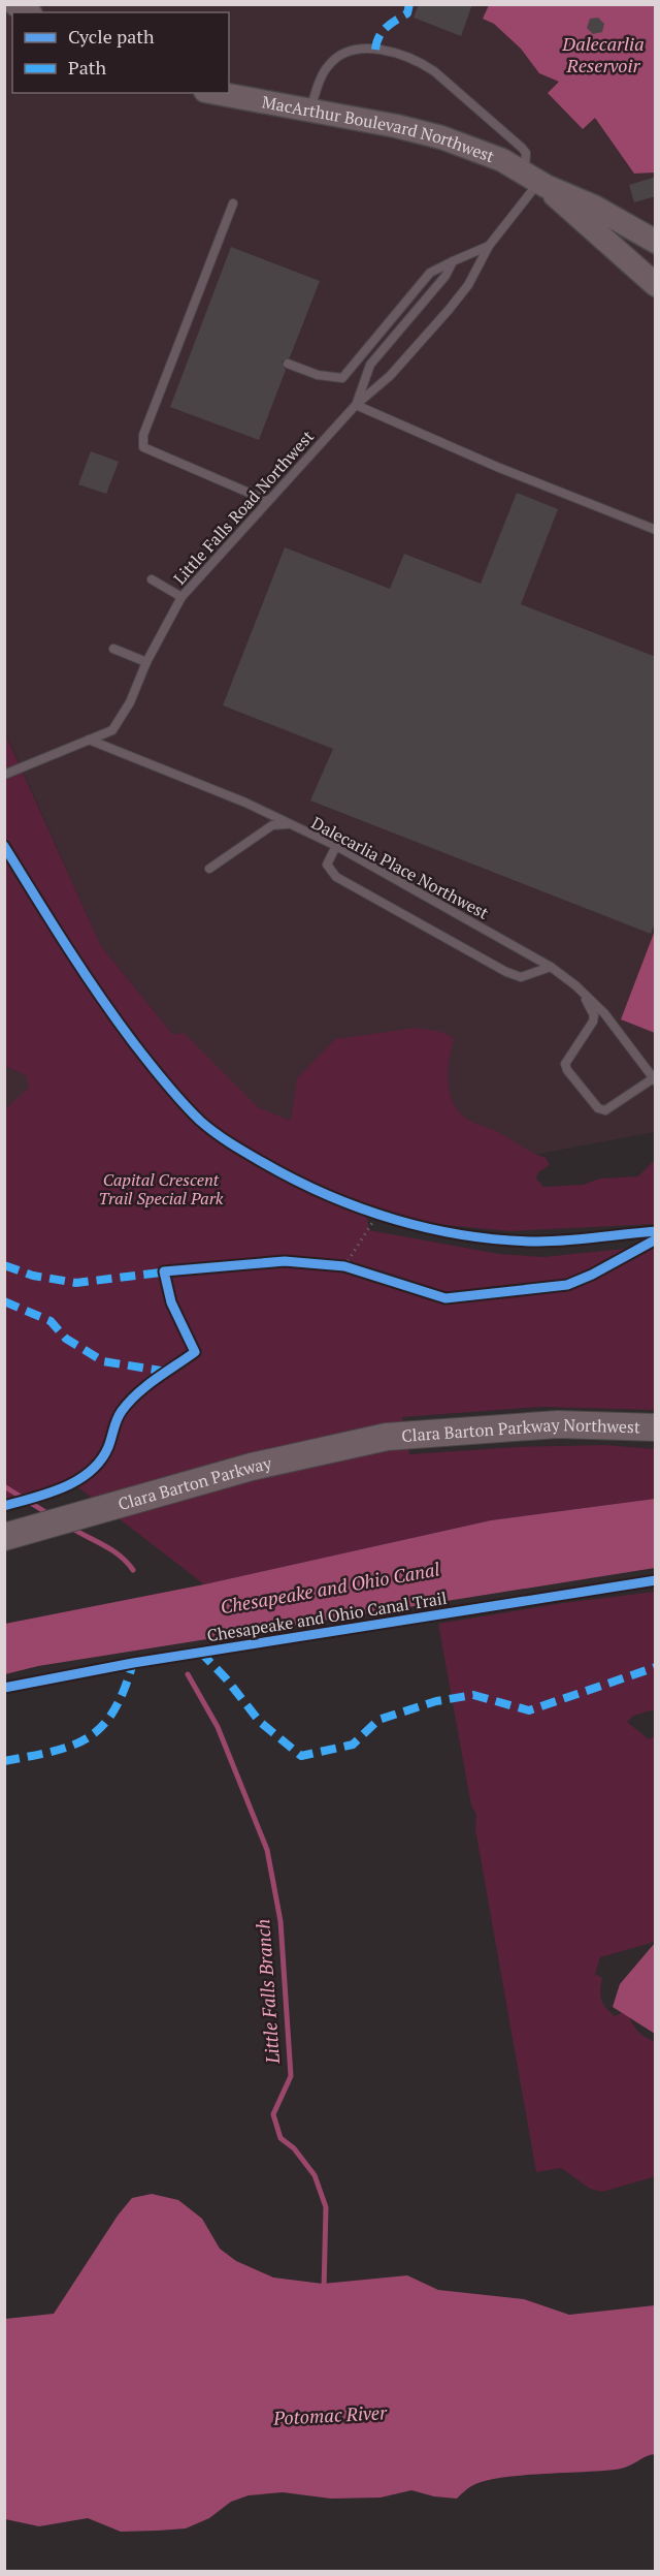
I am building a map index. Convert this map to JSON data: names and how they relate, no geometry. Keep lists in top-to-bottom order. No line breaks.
{"streets":{"highway":["Clara Barton Parkway Northwest","Clara Barton Parkway"],"main road":["MacArthur Boulevard Northwest"],"lane":["Little Falls Road Northwest","Dalecarlia Place Northwest"],"cycle path":["Chesapeake and Ohio Canal Trail"]},"crossings":[["MacArthur Boulevard Northwest","Little Falls Road Northwest"],["Little Falls Road Northwest","Dalecarlia Place Northwest"],["Clara Barton Parkway Northwest","Clara Barton Parkway"]],"water":["Dalecarlia Reservoir","Chesapeake and Ohio Canal","Little Falls Branch","Potomac River"],"parks":["Capital Crescent Trail Special Park"],"legend":["Cycle path","Path"]}
